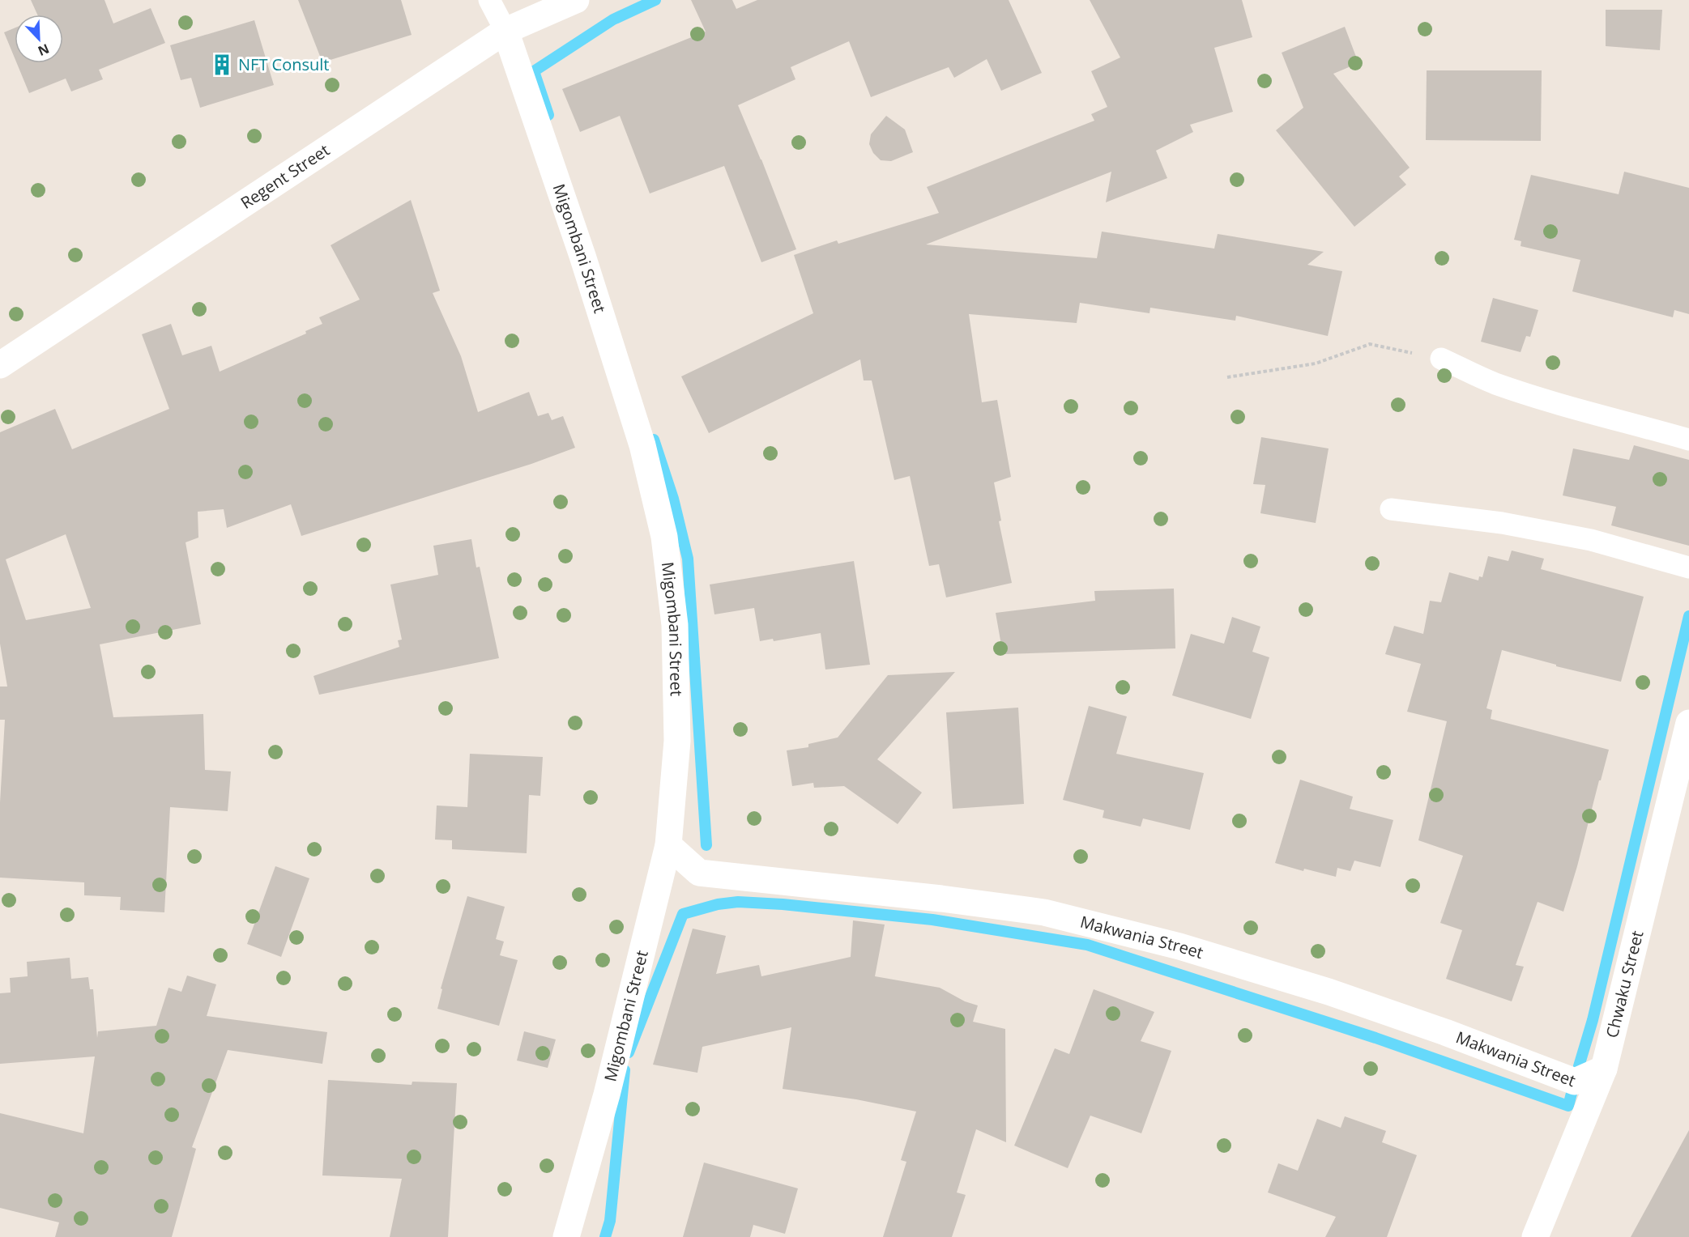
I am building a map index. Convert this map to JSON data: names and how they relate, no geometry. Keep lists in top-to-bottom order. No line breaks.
{"streets":{"main road":["Regent Street","Migombani Street","Makwania Street","Chwaku Street"]},"crossings":[["Regent Street","Migombani Street"],["Migombani Street","Makwania Street"],["Makwania Street","Chwaku Street"]],"places":{"building":["NFT Consult"]},"north":"bottom right"}
